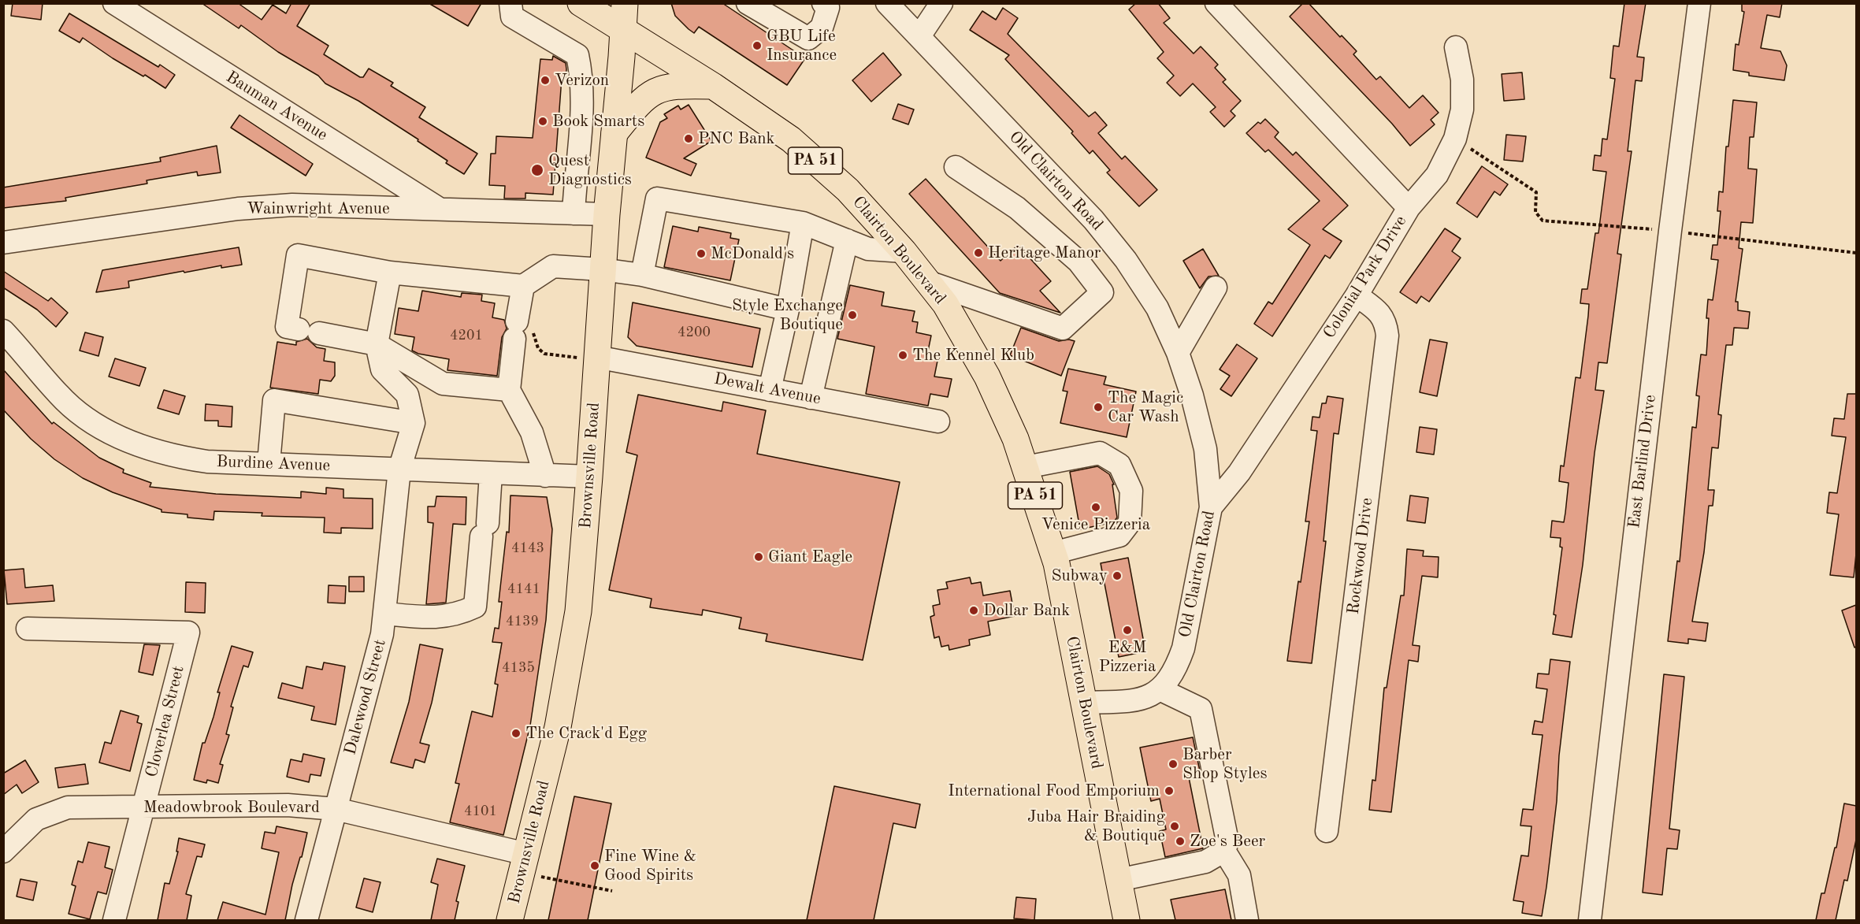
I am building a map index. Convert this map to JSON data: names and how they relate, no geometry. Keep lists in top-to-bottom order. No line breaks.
{"streets":{"main road":["PA 51","Clairton Boulevard","Brownsville Road"],"street":["Bauman Avenue","Old Clairton Road","Wainwright Avenue","Colonial Park Drive","Dewalt Avenue","East Barlind Drive","Burdine Avenue","Rockwood Drive","Dalewood Street","Cloverlea Street","Meadowbrook Boulevard"]},"crossings":[["Bauman Avenue","Wainwright Avenue"],["Old Clairton Road","Clairton Boulevard"],["Old Clairton Road","Colonial Park Drive"],["Wainwright Avenue","Brownsville Road"],["Clairton Boulevard","Brownsville Road"],["Colonial Park Drive","Rockwood Drive"],["Dewalt Avenue","Brownsville Road"],["Burdine Avenue","Brownsville Road"],["Burdine Avenue","Dalewood Street"],["Brownsville Road","Meadowbrook Boulevard"],["Dalewood Street","Meadowbrook Boulevard"],["Cloverlea Street","Meadowbrook Boulevard"]],"places":["GBU Life Insurance","Verizon","Book Smarts","PNC Bank","Quest Diagnostics","Heritage Manor","McDonald's","Style Exchange Boutique","The Kennel Klub","The Magic Car Wash","Venice Pizzeria","Giant Eagle","Subway","Dollar Bank","E&M Pizzeria","The Crack'd Egg","Barber Shop Styles","International Food Emporium","Juba Hair Braiding & Boutique","Zoe's Beer","Fine Wine & Good Spirits"],"house_numbers":["4200","4201","4143","4141","4139","4135","4101"]}
